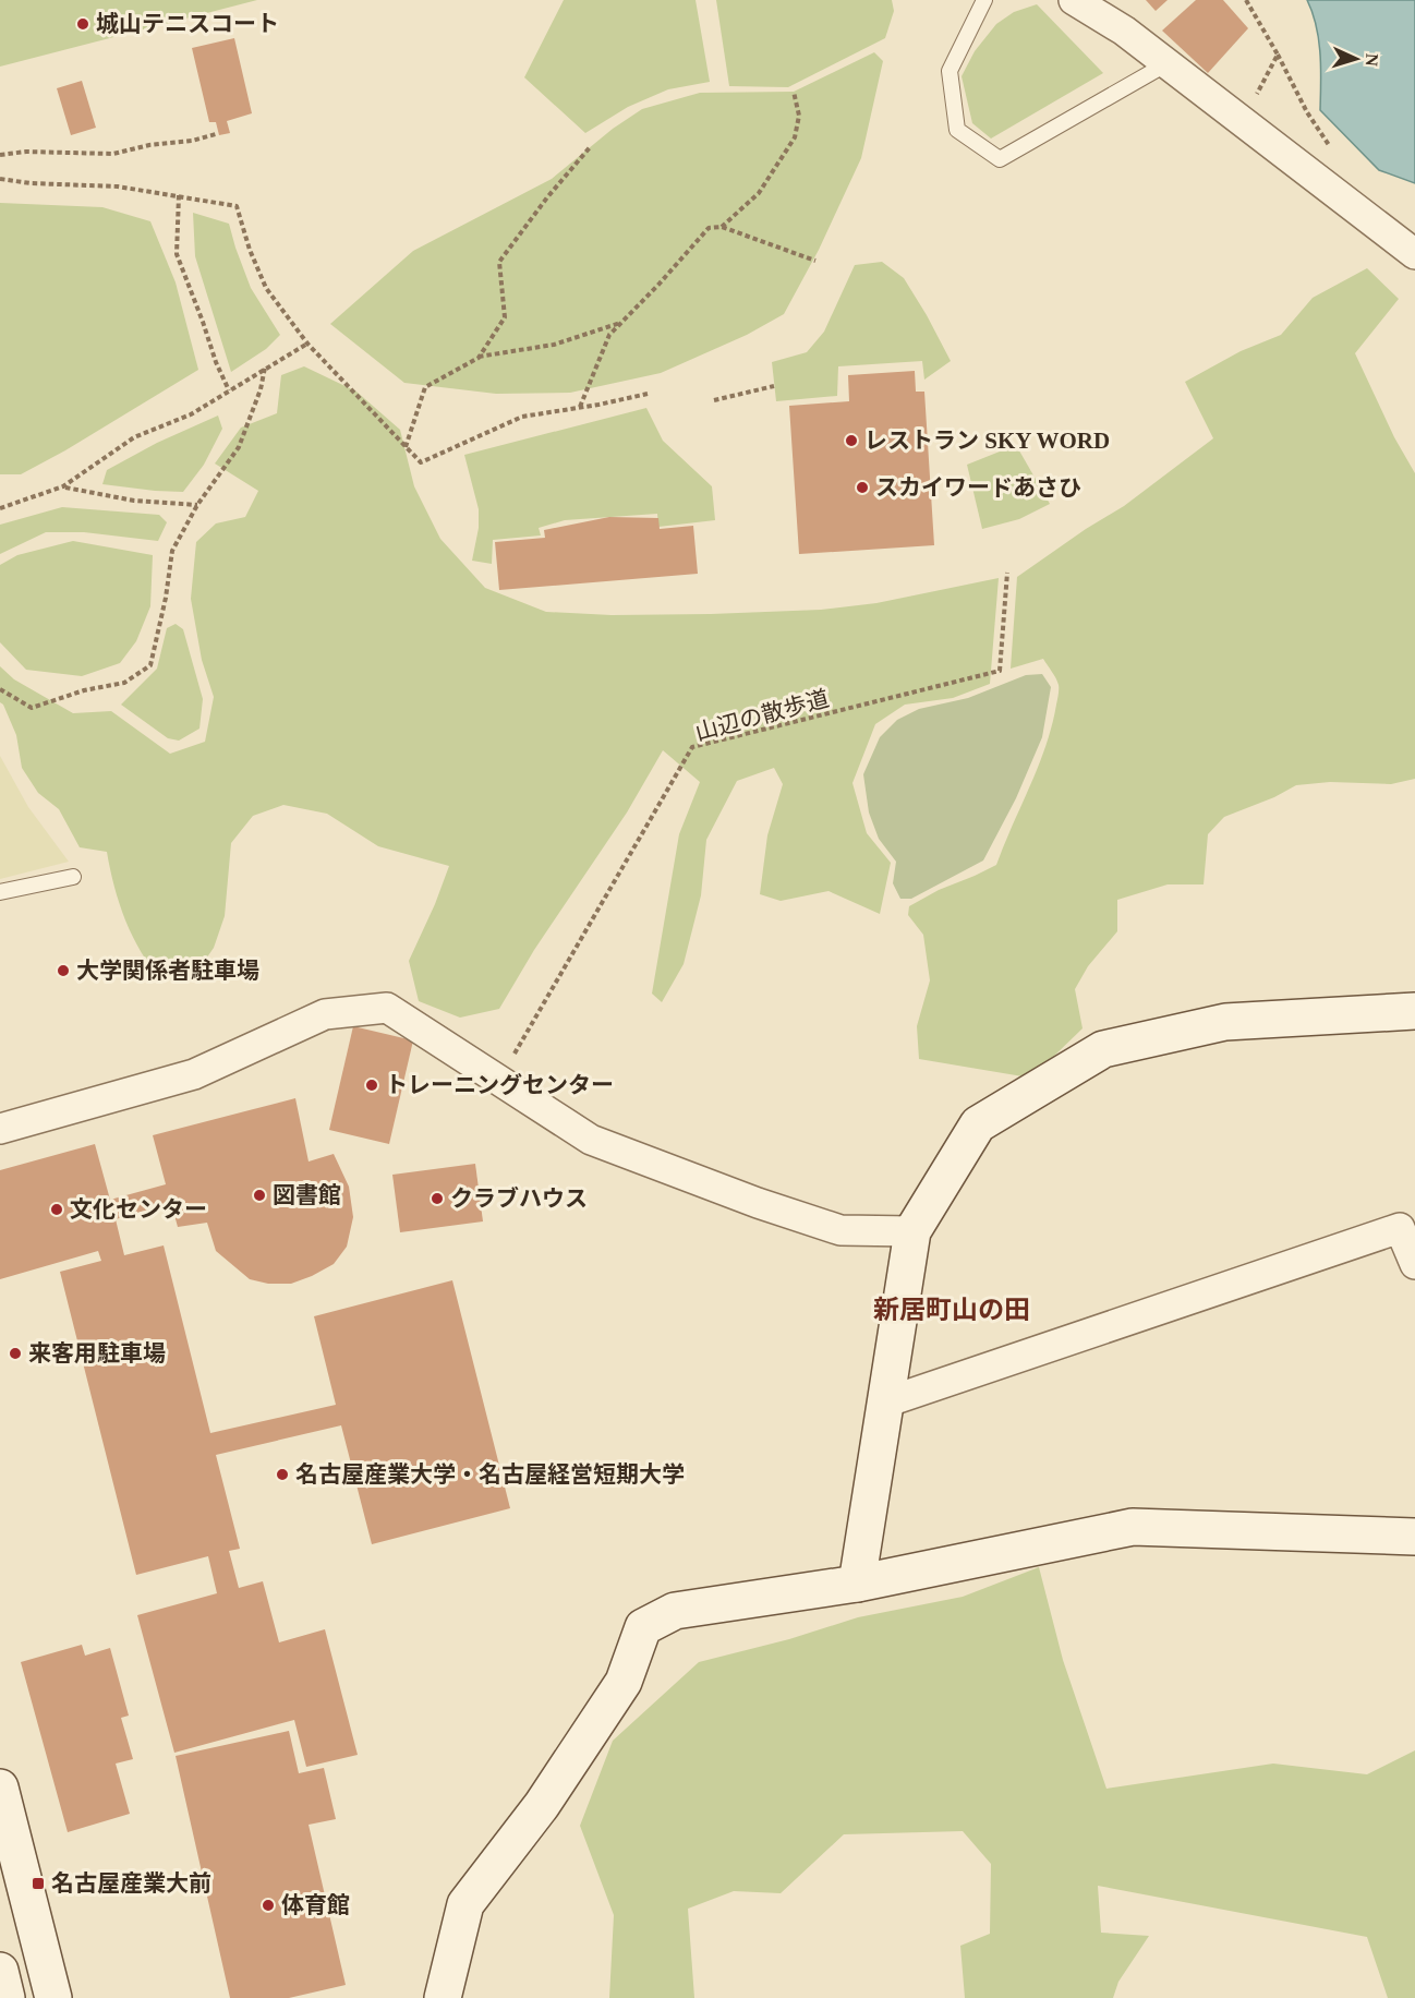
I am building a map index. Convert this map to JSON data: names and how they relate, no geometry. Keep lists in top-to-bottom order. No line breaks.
{"streets":{"path":["山辺の散歩道"]},"districts":["新居町山の田"],"places":{"other":["城山テニスコート","レストラン SKY WORD","スカイワードあさひ","大学関係者駐車場","トレーニングセンター","図書館","クラブハウス","文化センター","来客用駐車場","名古屋産業大学・名古屋経営短期大学","体育館"],"transit":["名古屋産業大前"]},"north":"right"}
